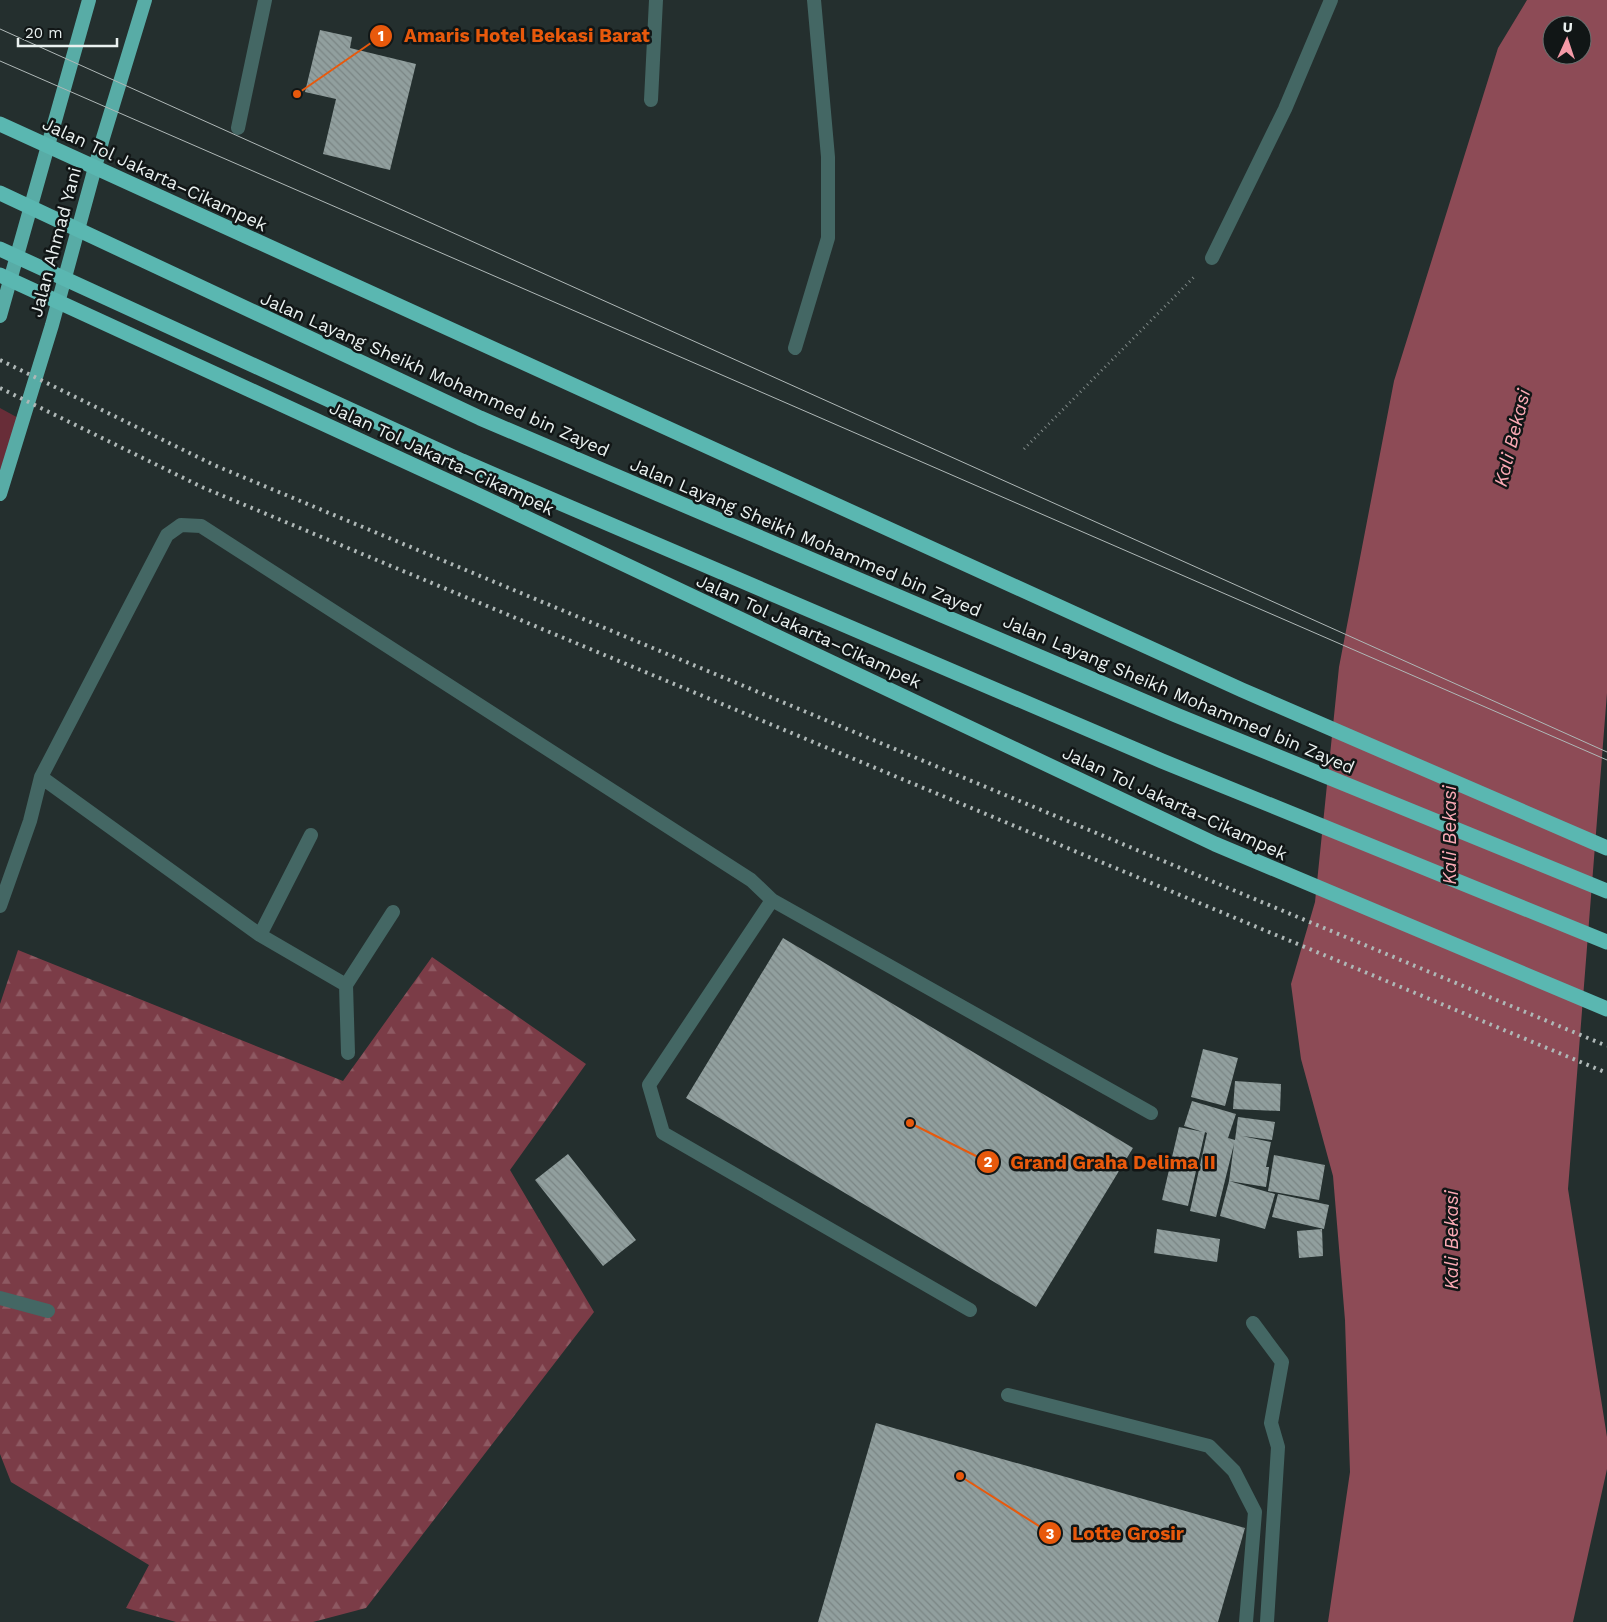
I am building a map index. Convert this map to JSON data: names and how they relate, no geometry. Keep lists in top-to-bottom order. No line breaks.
{"streets":{"highway":["Jalan Tol Jakarta–Cikampek","Jalan Ahmad Yani","Jalan Layang Sheikh Mohammed bin Zayed"]},"water":["Kali Bekasi"],"places":["Amaris Hotel Bekasi Barat","Grand Graha Delima II","Lotte Grosir"],"scale_bar":"20 m","north":"top"}
